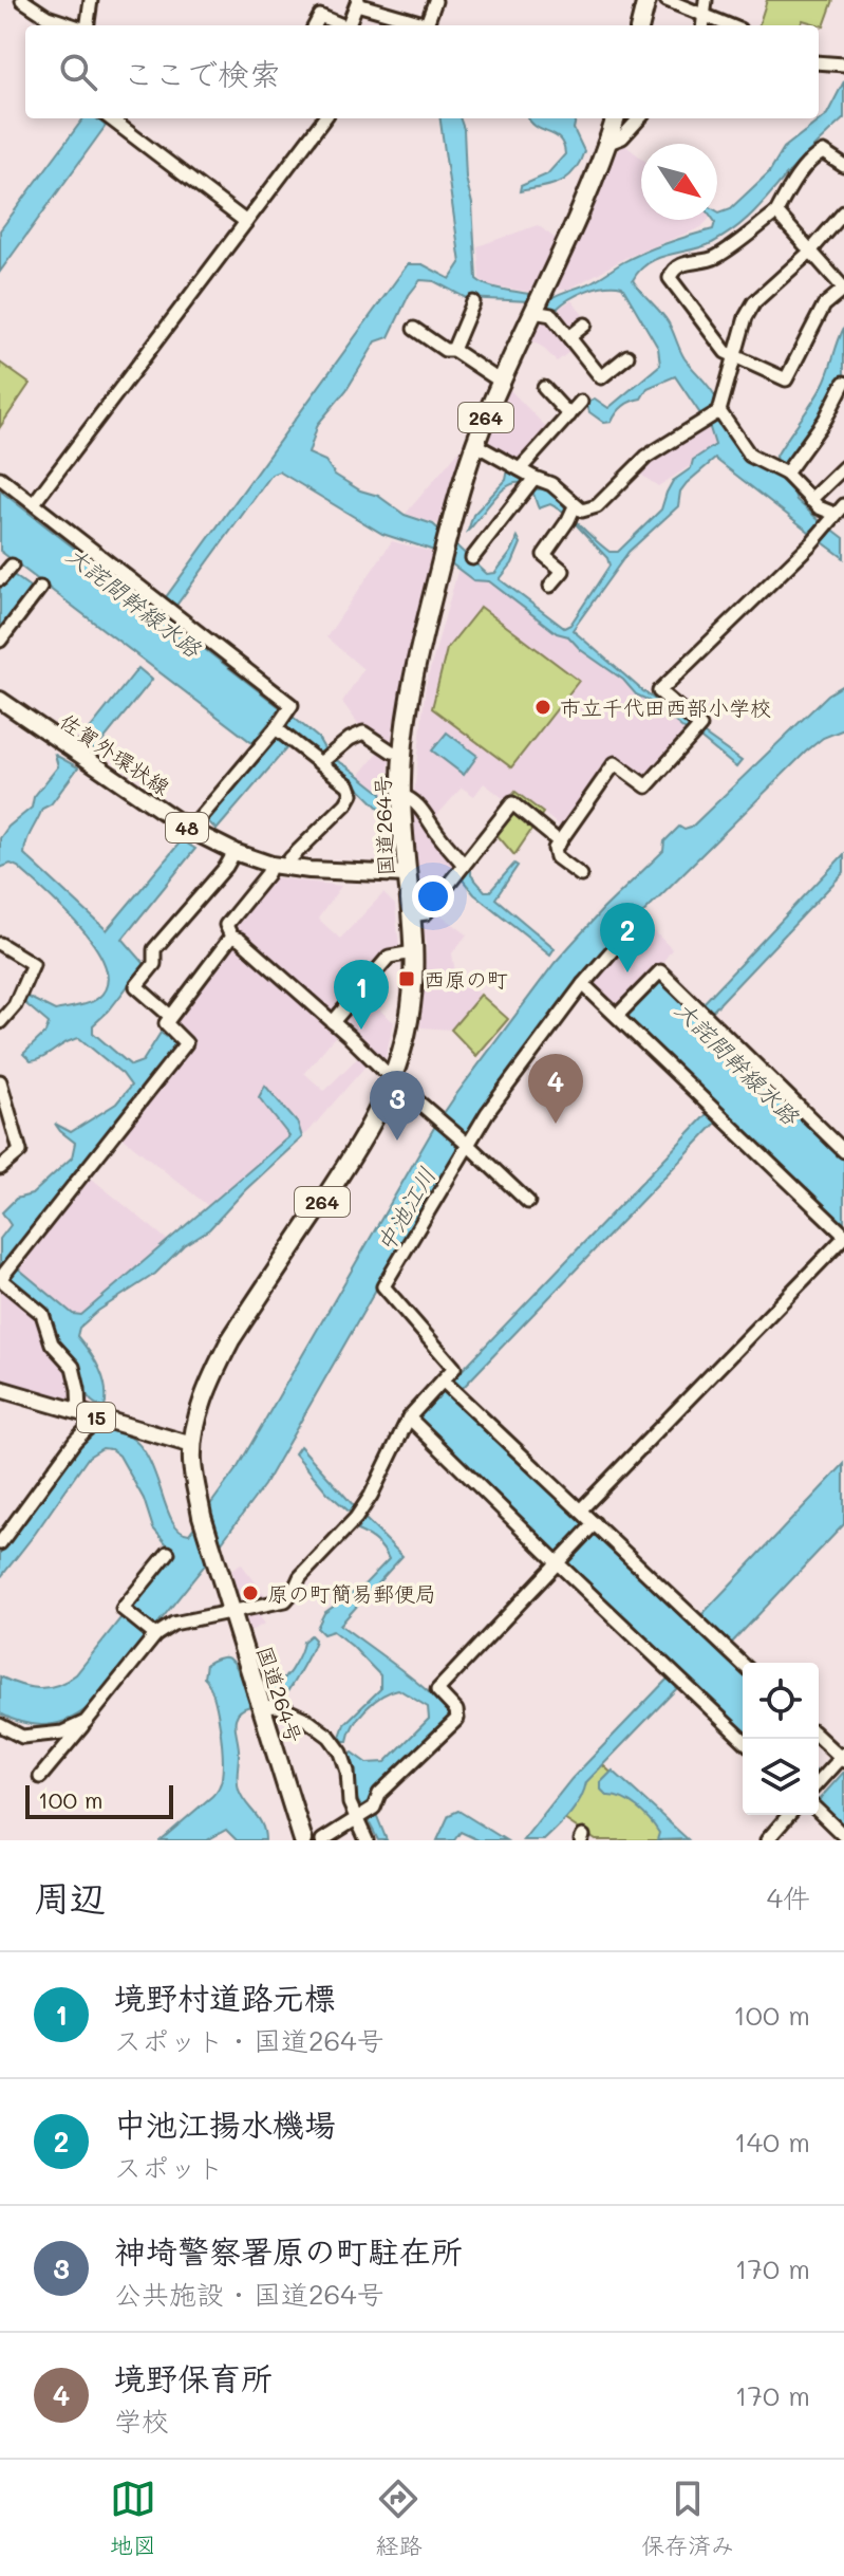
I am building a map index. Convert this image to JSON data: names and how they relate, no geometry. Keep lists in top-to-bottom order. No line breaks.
{"streets":{"highway":["264","国道264号"],"main road":["佐賀外環状線","48","15"]},"crossings":[["佐賀外環状線","国道264号"],["国道264号","15"]],"water":["大詫間幹線水路","中池江川"],"places":{"other":["市立千代田西部小学校","原の町簡易郵便局"],"transit":["西原の町"]},"scale_bar":"100 m","north":"bottom right","page":{"search":"ここで検索","pins":["2","1","4","3"],"scale":"100 m","heading":["周辺","4件"],"list":[{"mark":"1","name":"境野村道路元標","note":"スポット · 国道264号","value":"100 m"},{"mark":"2","name":"中池江揚水機場","note":"スポット","value":"140 m"},{"mark":"3","name":"神埼警察署原の町駐在所","note":"公共施設 · 国道264号","value":"170 m"},{"mark":"4","name":"境野保育所","note":"学校","value":"170 m"}],"nav":["地図","経路","保存済み"]}}
